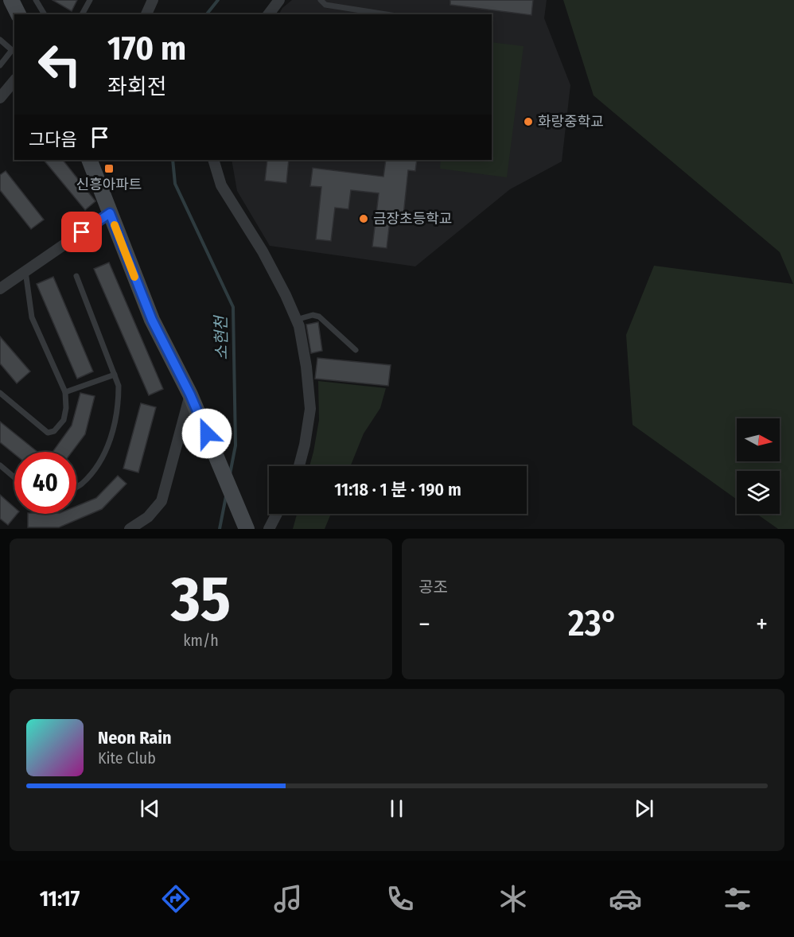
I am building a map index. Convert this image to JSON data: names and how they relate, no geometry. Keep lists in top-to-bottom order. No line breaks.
{"water":["소현천"],"places":{"other":["화랑중학교","금장초등학교"],"transit":["신흥아파트"]},"north":"right","page":{"turn":["170 m","좌회전"],"then":"그다음","limit":"40","trip":"11:18 · 1 분 · 190 m","tile":[["35","km/h"],"공조"],"heat":["−","23°","+"],"song":["Neon Rain","Kite Club"],"tabs":"11:17"}}
